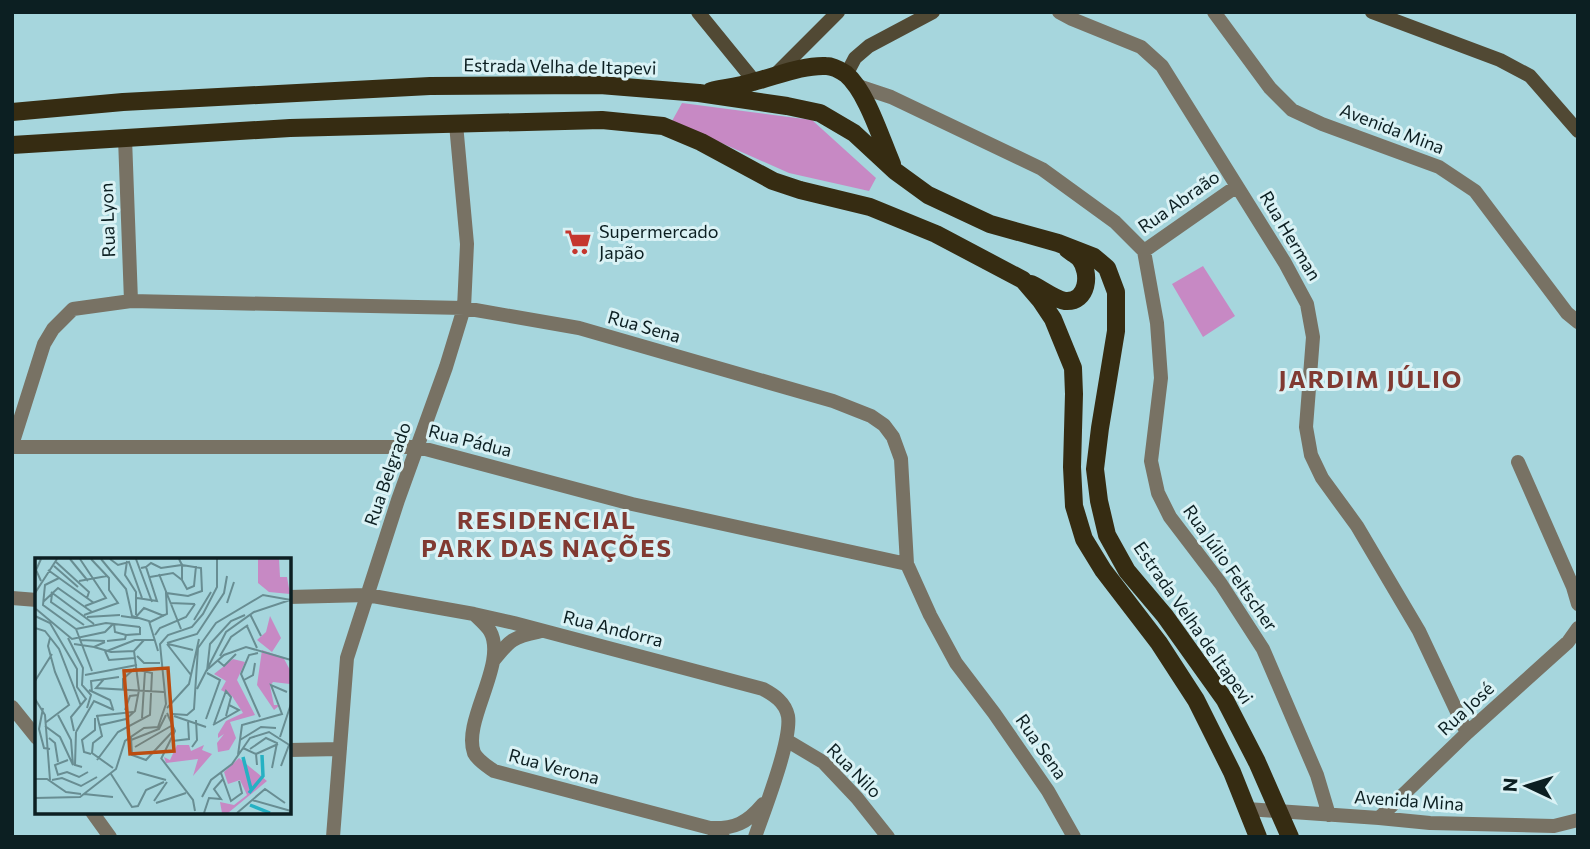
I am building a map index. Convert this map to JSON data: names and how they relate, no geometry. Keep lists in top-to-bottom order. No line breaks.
{"streets":{"main road":["Estrada Velha de Itapevi"],"street":["Avenida Mina","Rua Abraão","Rua Lyon","Rua Herman","Rua Sena","Rua Pádua","Rua Belgrado","Rua Júlio Feltscher","Rua Andorra","Rua José","Rua Verona","Rua Nilo"]},"crossings":[["Estrada Velha de Itapevi","Avenida Mina"],["Avenida Mina","Rua Júlio Feltscher"],["Avenida Mina","Rua José"],["Rua Abraão","Rua Herman"],["Rua Abraão","Rua Júlio Feltscher"],["Rua Lyon","Rua Sena"],["Rua Herman","Rua José"],["Rua Sena","Rua Pádua"],["Rua Sena","Rua Belgrado"],["Rua Pádua","Rua Belgrado"],["Rua Belgrado","Rua Andorra"],["Rua Andorra","Rua Nilo"]],"districts":["JARDIM JÚLIO","RESIDENCIAL PARK DAS NAÇÕES"],"places":{"supermarket":["Supermercado Japão"]},"north":"left"}
